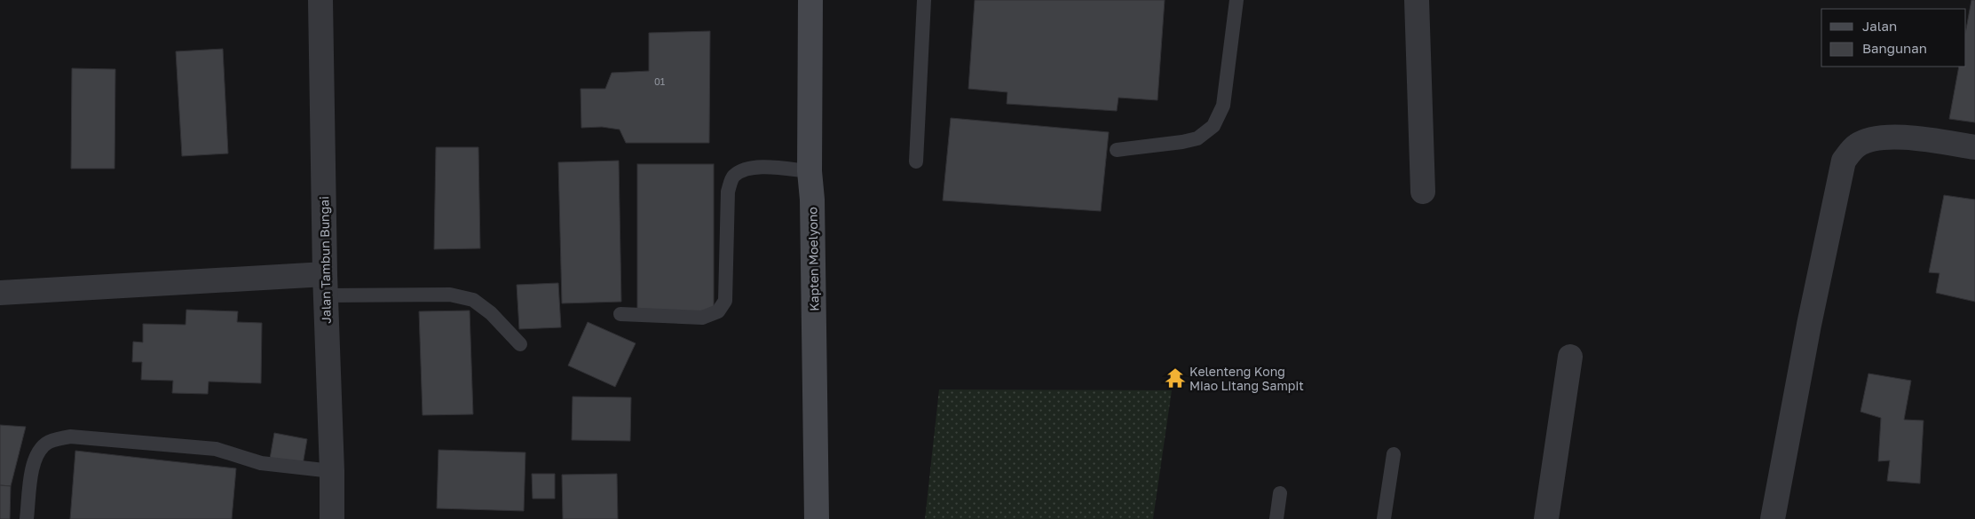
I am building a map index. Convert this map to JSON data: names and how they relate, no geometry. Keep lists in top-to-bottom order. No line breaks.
{"streets":{"street":["Kapten Moelyono","Jalan Tambun Bungai"]},"places":{"temple":["Kelenteng Kong Miao Litang Sampit"]},"house_numbers":["01"],"legend":["Jalan","Bangunan"]}
